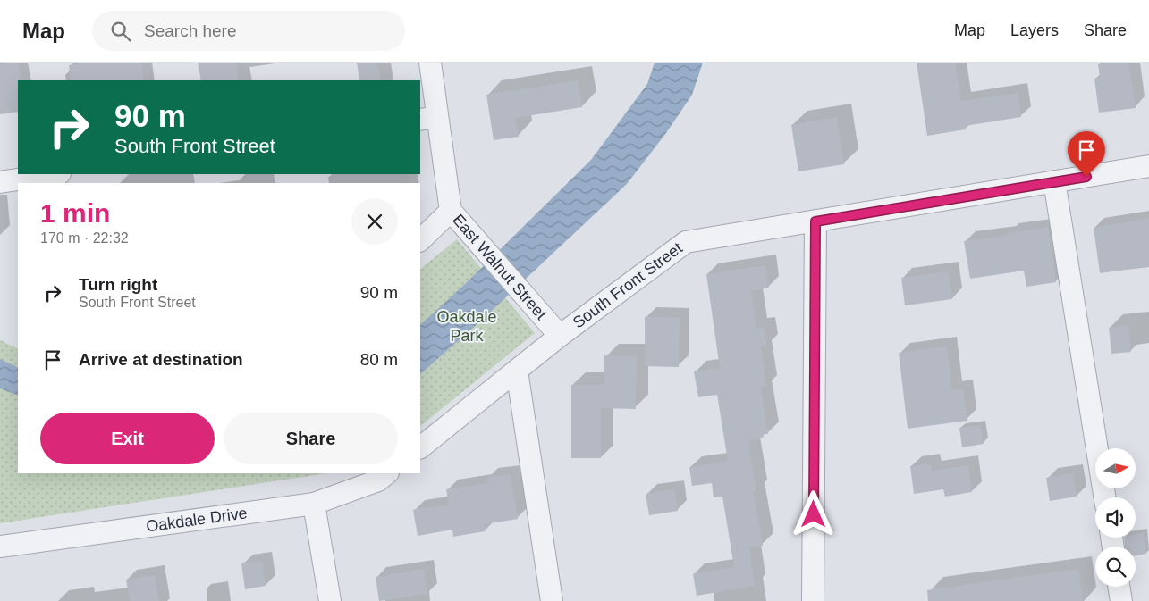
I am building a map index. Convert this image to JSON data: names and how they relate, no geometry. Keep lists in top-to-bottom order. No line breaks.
{"streets":{"street":["East Walnut Street","South Front Street","Oakdale Drive"]},"crossings":[["East Walnut Street","South Front Street"]],"parks":["Oakdale Park"],"north":"right","page":{"header":"Map","search":"Search here","nav":["Map","Layers","Share"],"turn":["90 m","South Front Street"],"heading":["1 min","170 m · 22:32"],"list":[{"name":"Turn right","note":"South Front Street","value":"90 m"},{"name":"Arrive at destination","value":"80 m"}],"buttons":["Exit","Share"]}}
